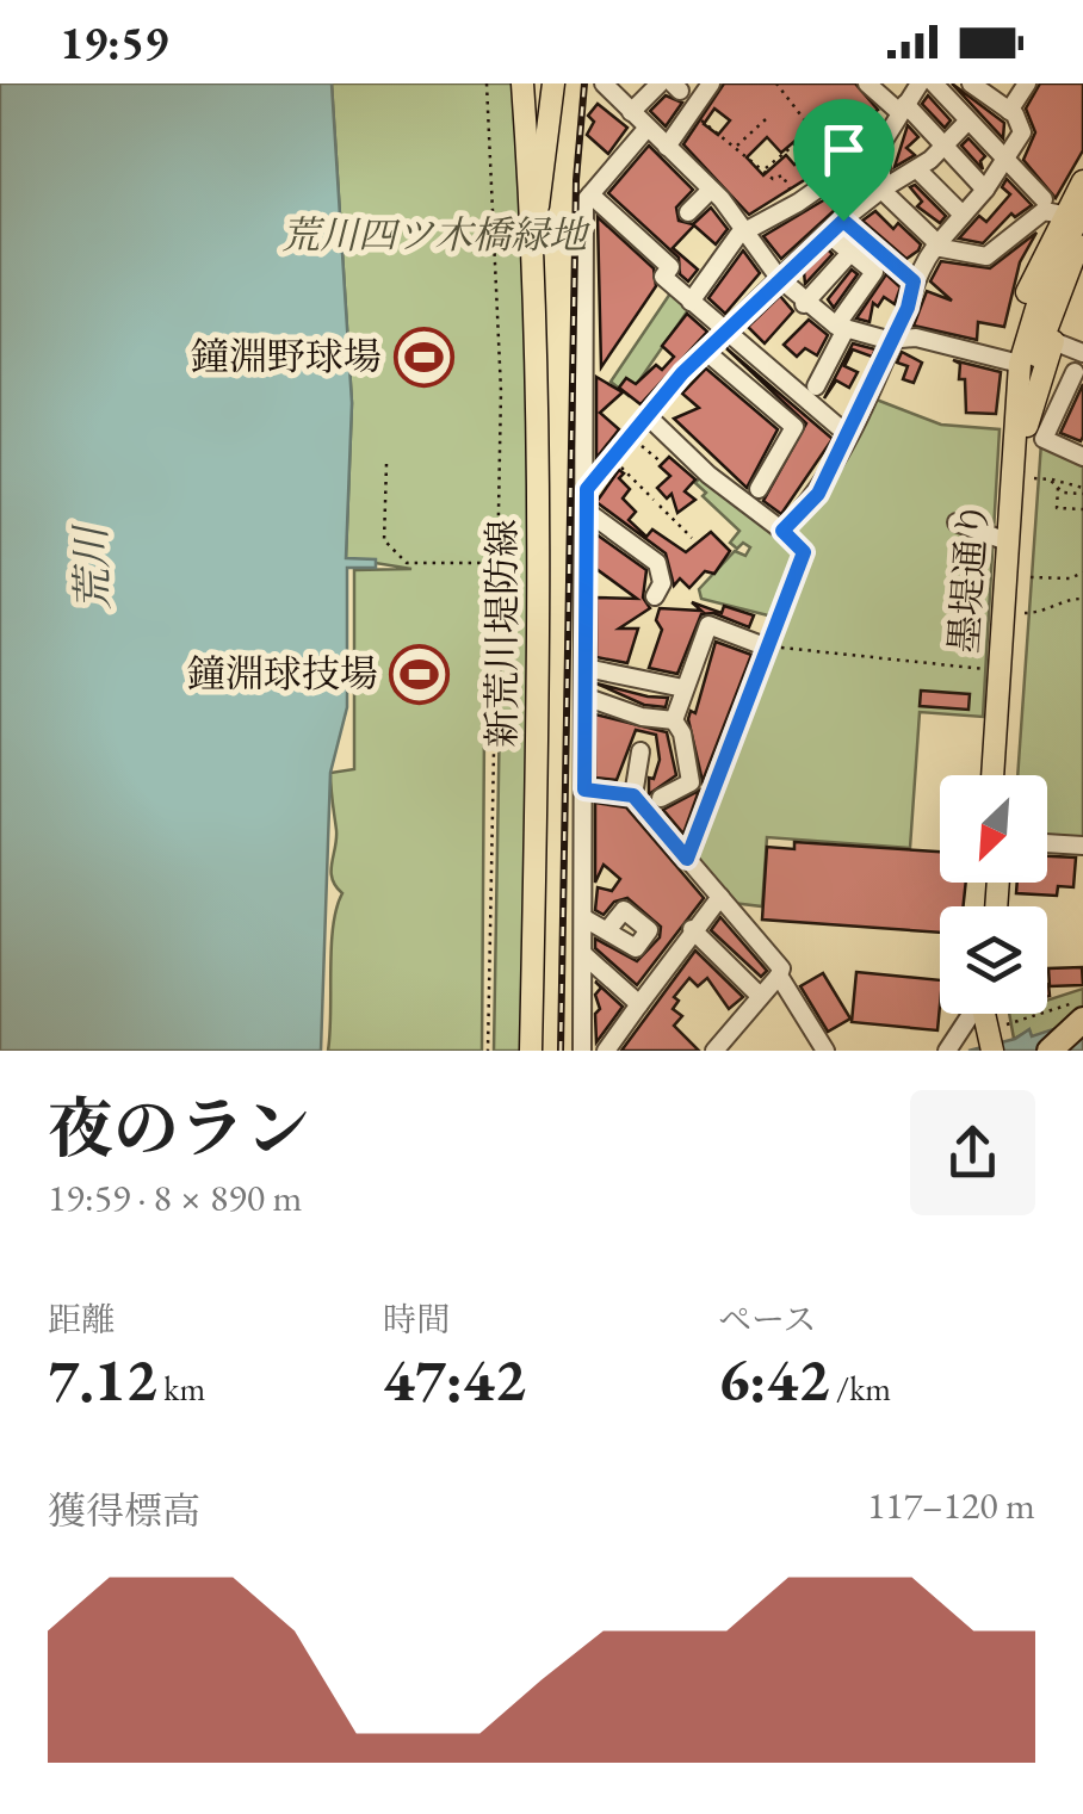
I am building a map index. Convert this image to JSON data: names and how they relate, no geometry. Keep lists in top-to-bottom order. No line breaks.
{"streets":{"main road":["墨堤通り","新荒川堤防線"]},"water":["荒川"],"parks":["荒川四ツ木橋緑地"],"places":{"sports":["鐘淵野球場","鐘淵球技場"]},"north":"bottom left","page":{"status":"19:59","heading":["夜のラン","19:59 · 8 × 890 m"],"stats":[["距離","7.12 km"],["時間","47:42"],["ペース","6:42 /km"]],"chart":["獲得標高","117–120 m"]}}
